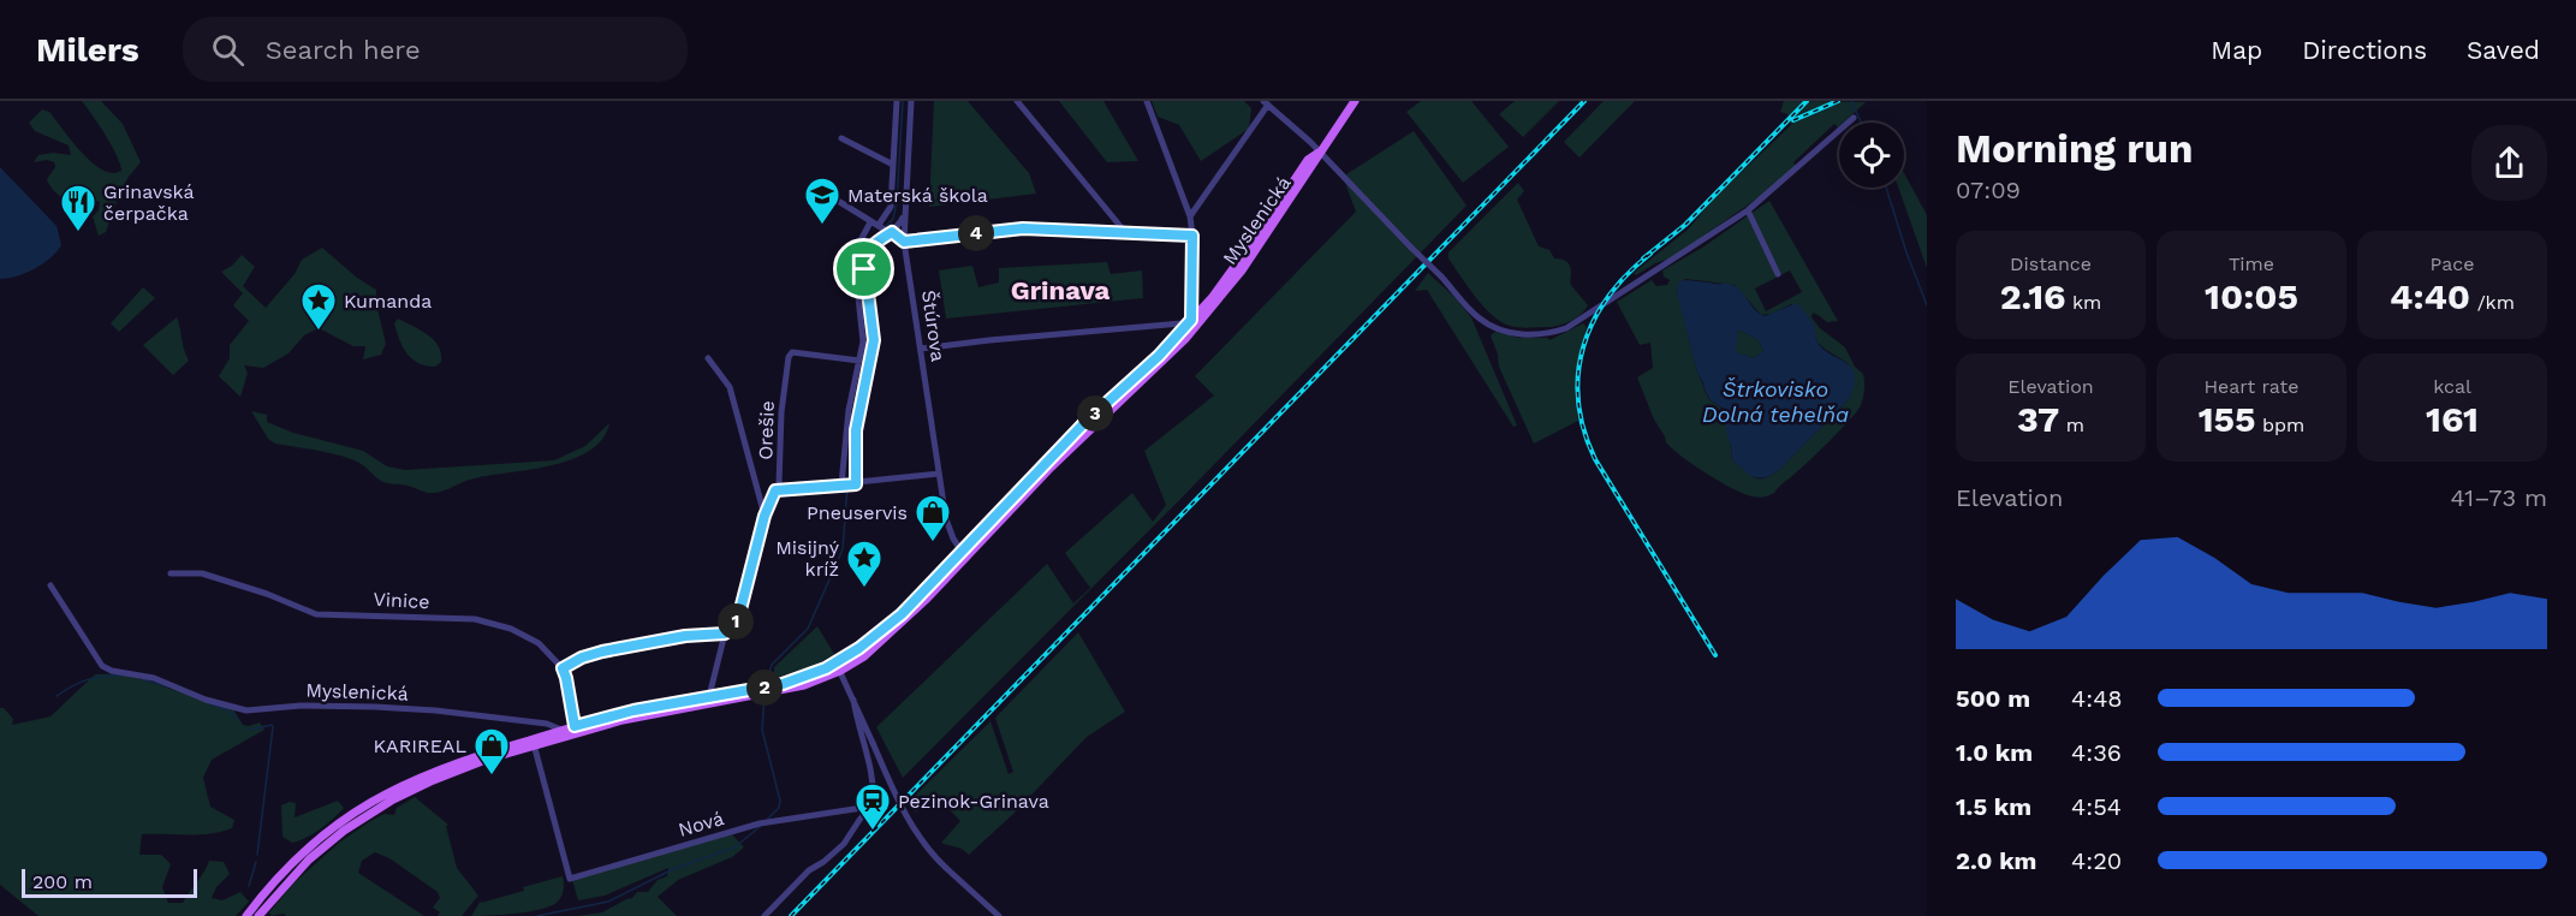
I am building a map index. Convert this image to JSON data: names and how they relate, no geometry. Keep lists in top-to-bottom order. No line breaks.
{"streets":{"main road":["Myslenická"],"street":["Štúrova","Orešie","Vinice","Nová"]},"crossings":[["Myslenická","Štúrova"],["Myslenická","Orešie"],["Myslenická","Nová"]],"districts":["Grinava"],"water":["Štrkovisko Dolná tehelňa"],"places":{"school or university":["Materská škola"],"restaurant":["Grinavská čerpačka"],"place":["Kumanda","Misijný kríž"],"shop":["Pneuservis","KARIREAL"],"station":["Pezinok-Grinava"]},"scale_bar":"200 m","page":{"header":"Milers","search":"Search here","nav":["Map","Directions","Saved"],"heading":["Morning run","07:09"],"pins":["4","3","1","2"],"stats":[["Distance","2.16 km"],["Time","10:05"],["Pace","4:40 /km"],["Elevation","37 m"],["Heart rate","155 bpm"],["kcal","161"]],"chart":["Elevation","41–73 m"],"list":[{"name":"500 m","note":"4:48"},{"name":"1.0 km","note":"4:36"},{"name":"1.5 km","note":"4:54"},{"name":"2.0 km","note":"4:20"}],"scale":"200 m"}}
